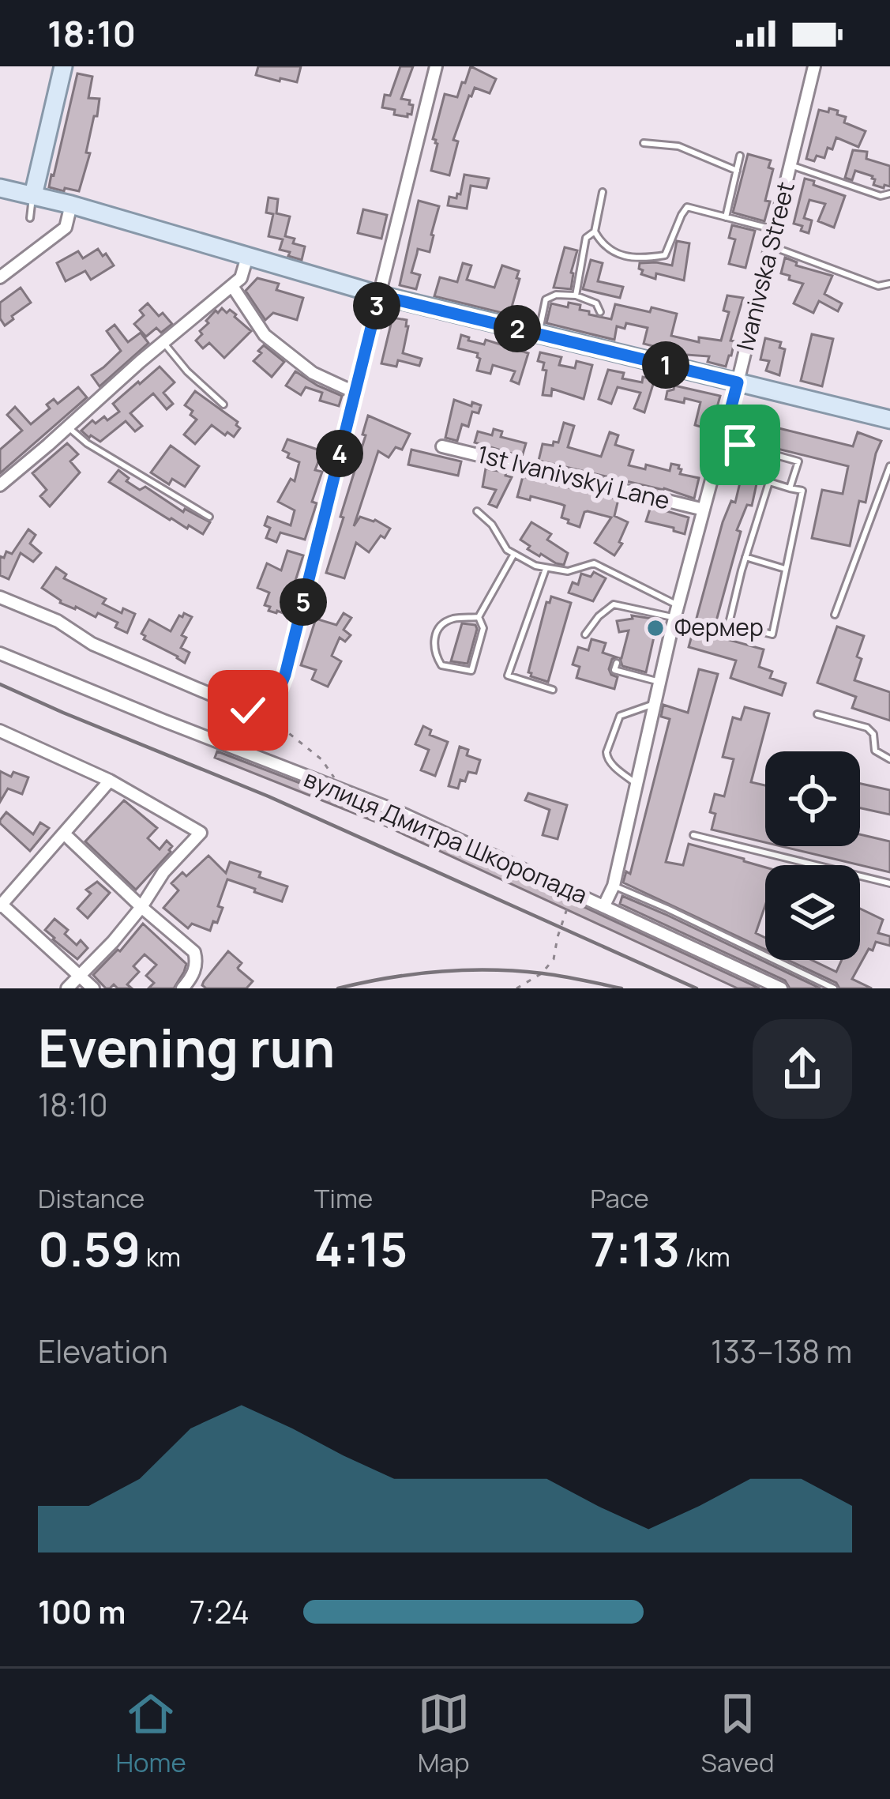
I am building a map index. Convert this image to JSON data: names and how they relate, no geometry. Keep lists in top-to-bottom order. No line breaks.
{"streets":{"street":["Ivanivska Street","1st Ivanivskyi Lane","вулиця Дмитра Шкоропада"]},"crossings":[["Ivanivska Street","1st Ivanivskyi Lane"],["Ivanivska Street","вулиця Дмитра Шкоропада"]],"places":["Фермер"],"page":{"status":"18:10","pins":["3","2","1","4","5"],"heading":["Evening run","18:10"],"stats":[["Distance","0.59 km"],["Time","4:15"],["Pace","7:13 /km"]],"chart":["Elevation","133–138 m"],"list":[{"name":"100 m","note":"7:24"}],"tabs":["Home","Map","Saved"]}}
